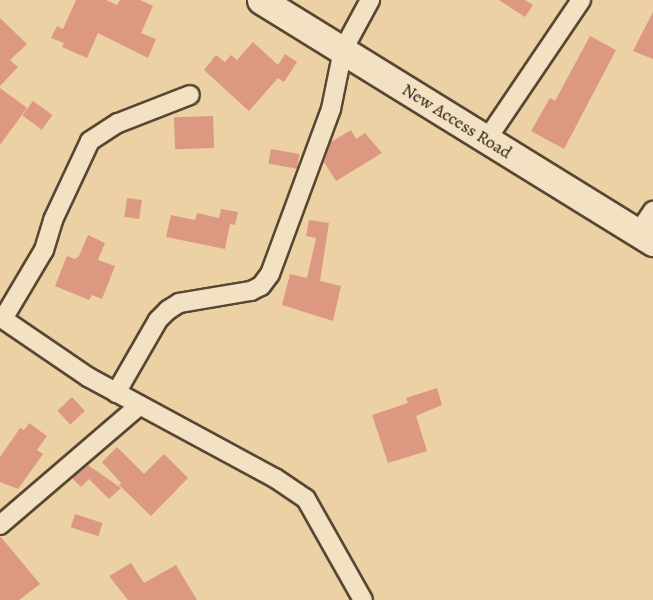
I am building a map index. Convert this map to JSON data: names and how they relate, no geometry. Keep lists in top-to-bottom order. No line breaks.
{"streets":{"main road":["New Access Road"]}}
